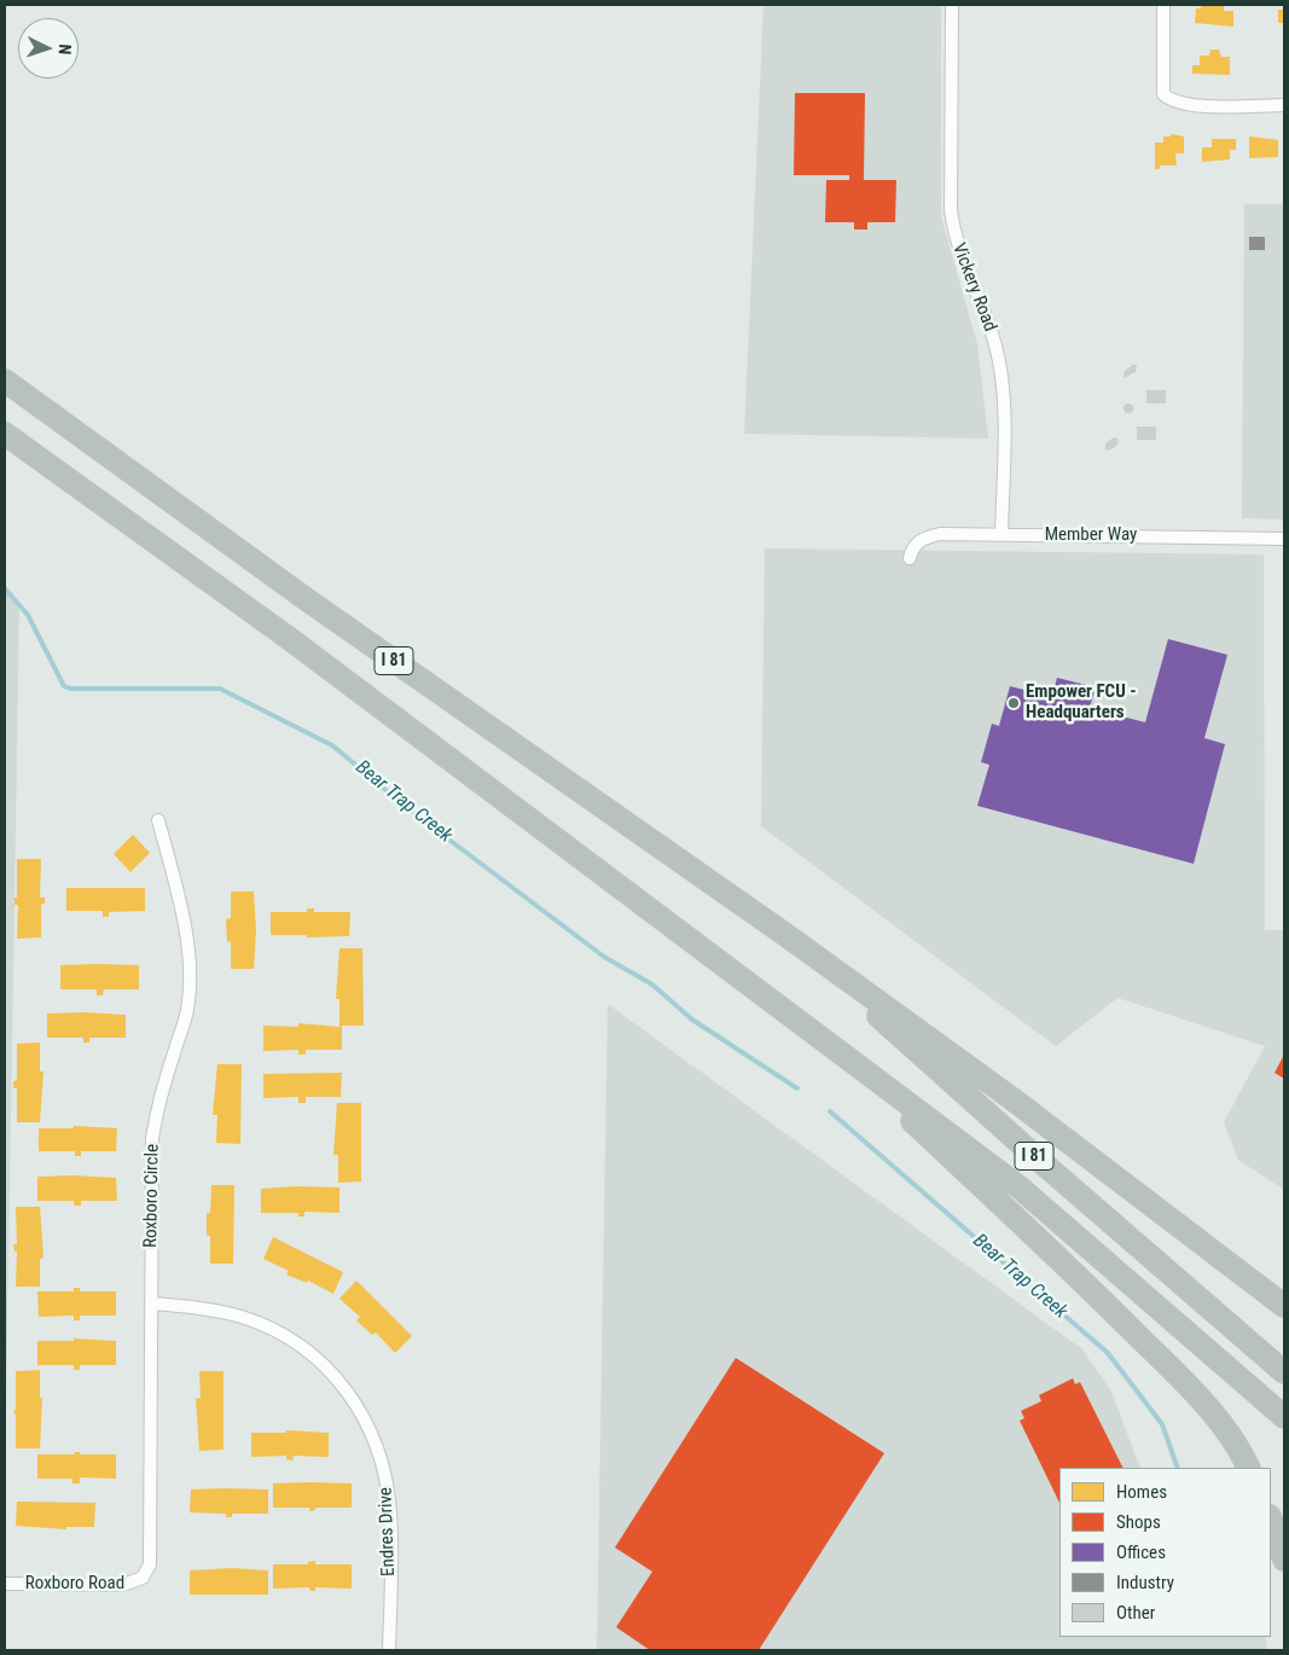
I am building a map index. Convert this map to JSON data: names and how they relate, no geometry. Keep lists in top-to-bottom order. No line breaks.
{"streets":{"highway":["I 81"],"street":["Vickery Road","Member Way","Roxboro Circle","Endres Drive","Roxboro Road"]},"crossings":[["Vickery Road","Member Way"],["Roxboro Circle","Endres Drive"],["Roxboro Circle","Roxboro Road"]],"water":["Bear Trap Creek"],"places":["Empower FCU - Headquarters"],"legend":["Homes","Shops","Offices","Industry","Other"],"north":"right"}
